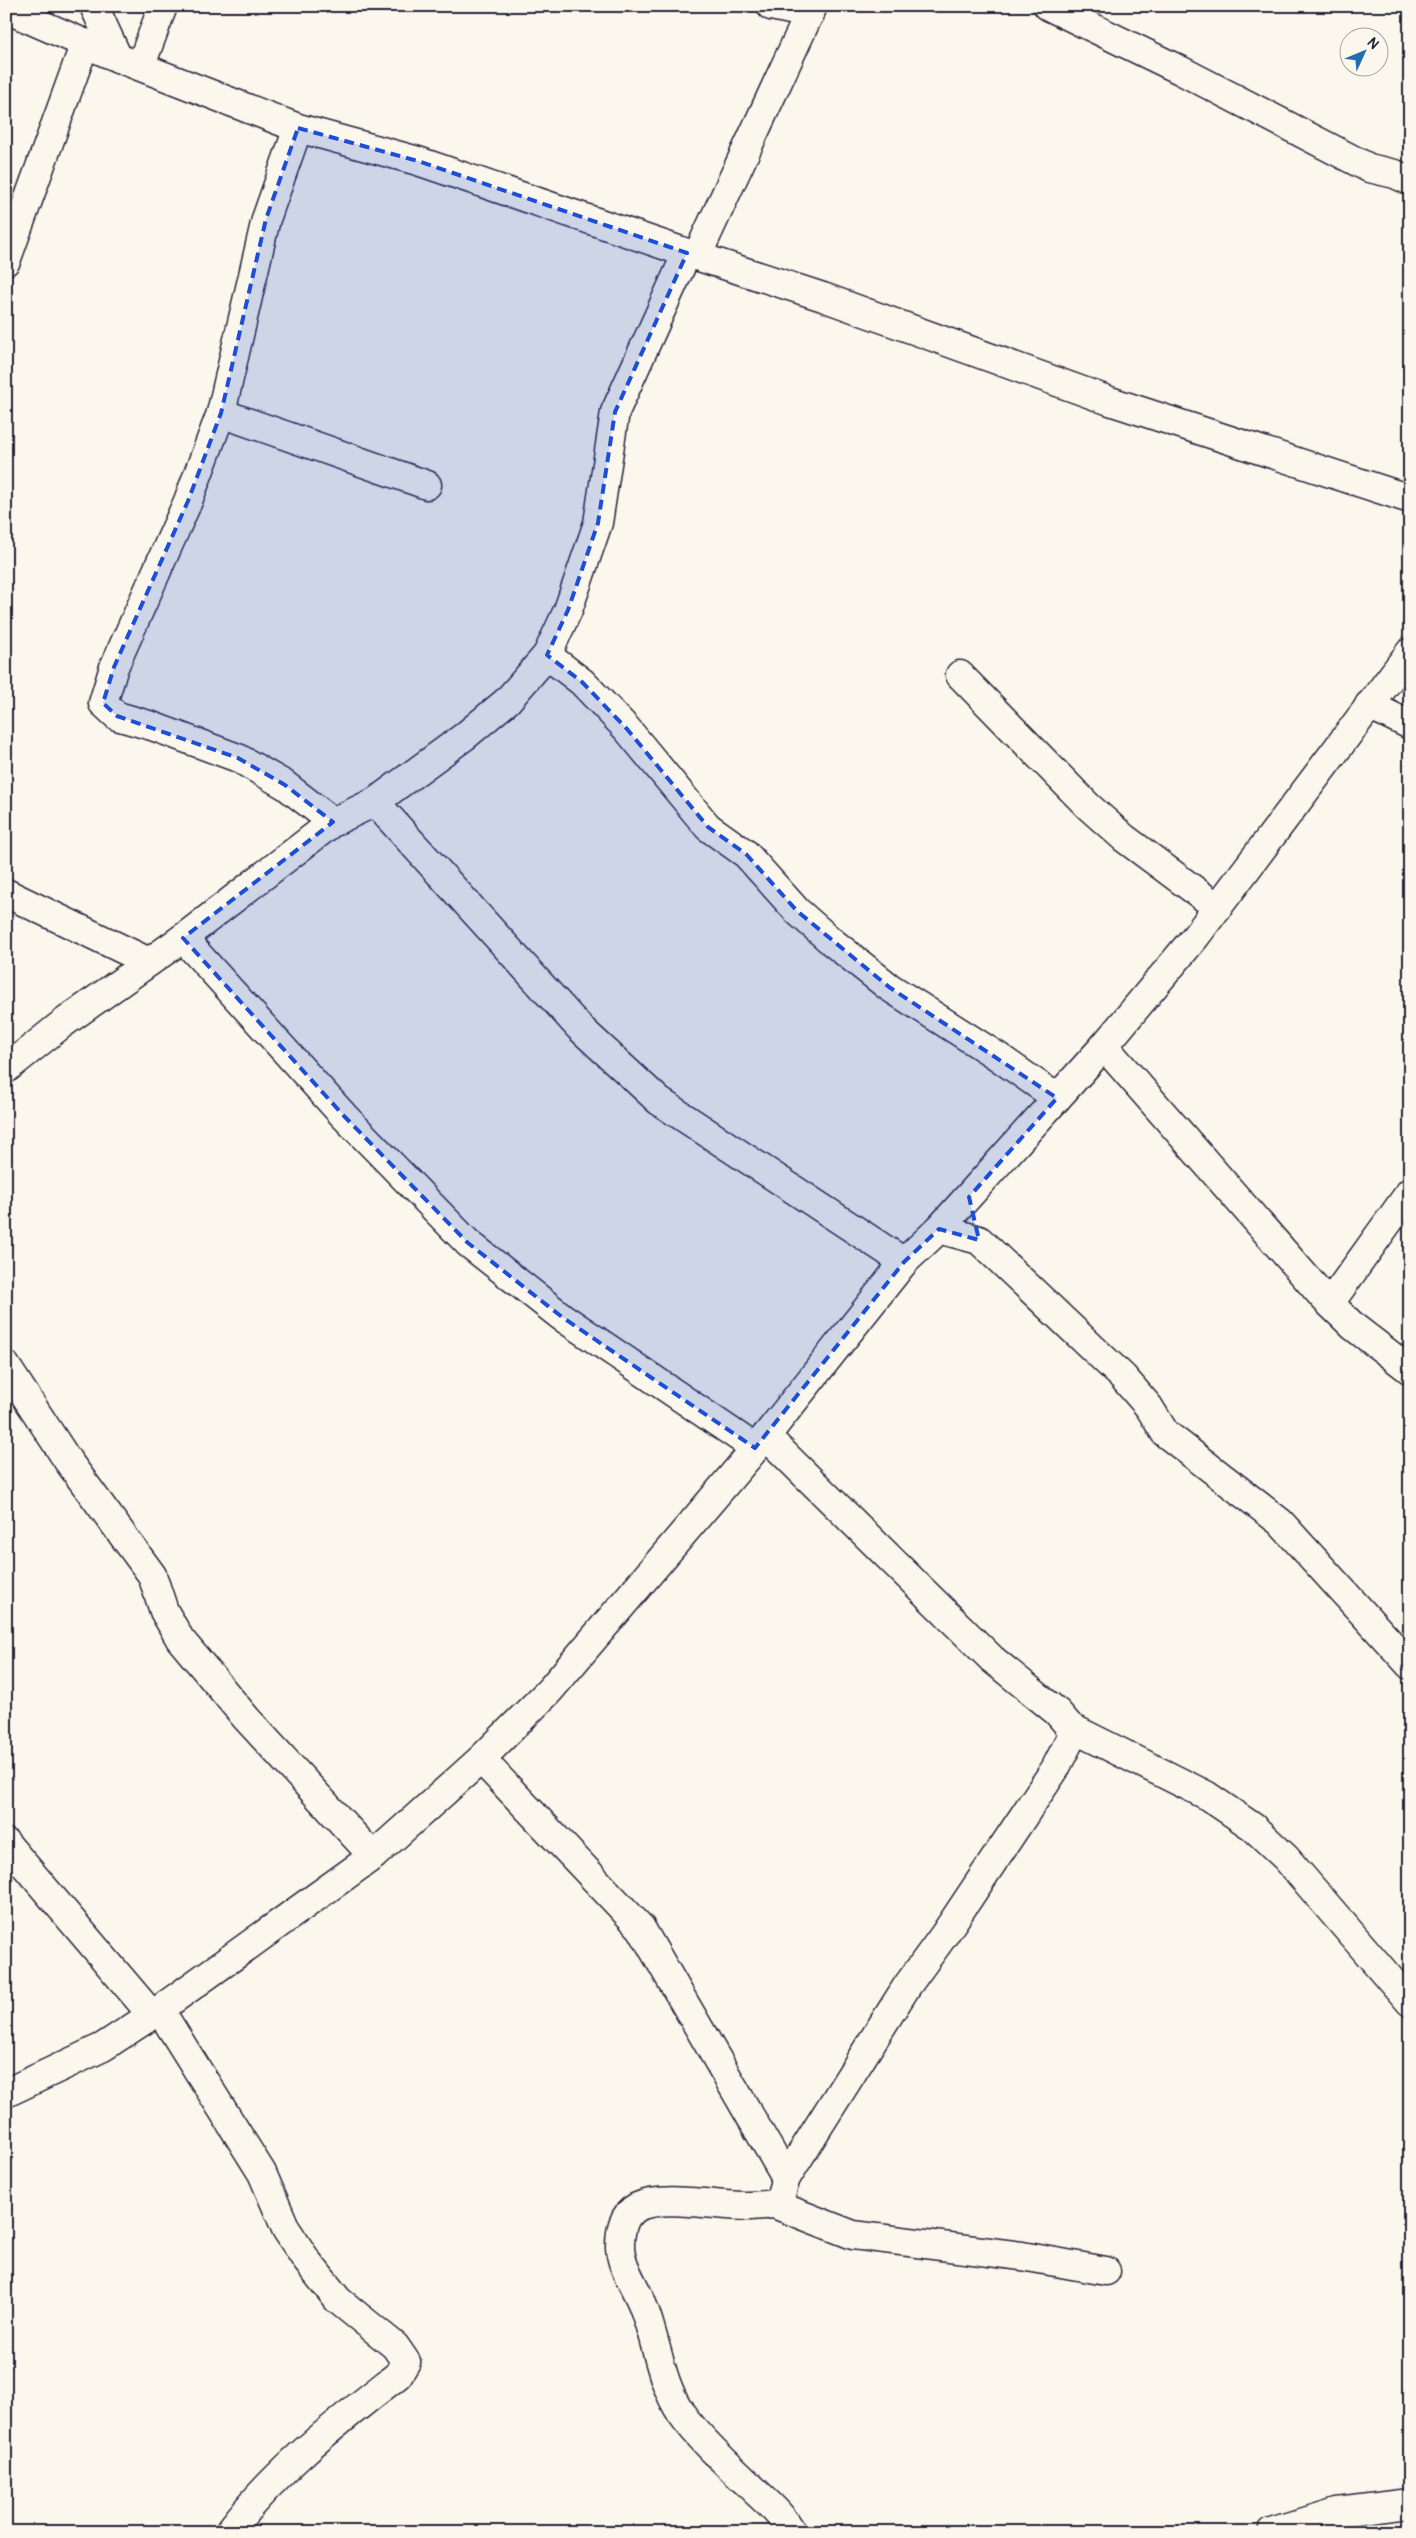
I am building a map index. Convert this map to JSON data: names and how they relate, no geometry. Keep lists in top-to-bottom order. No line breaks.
{"north":"top right"}
